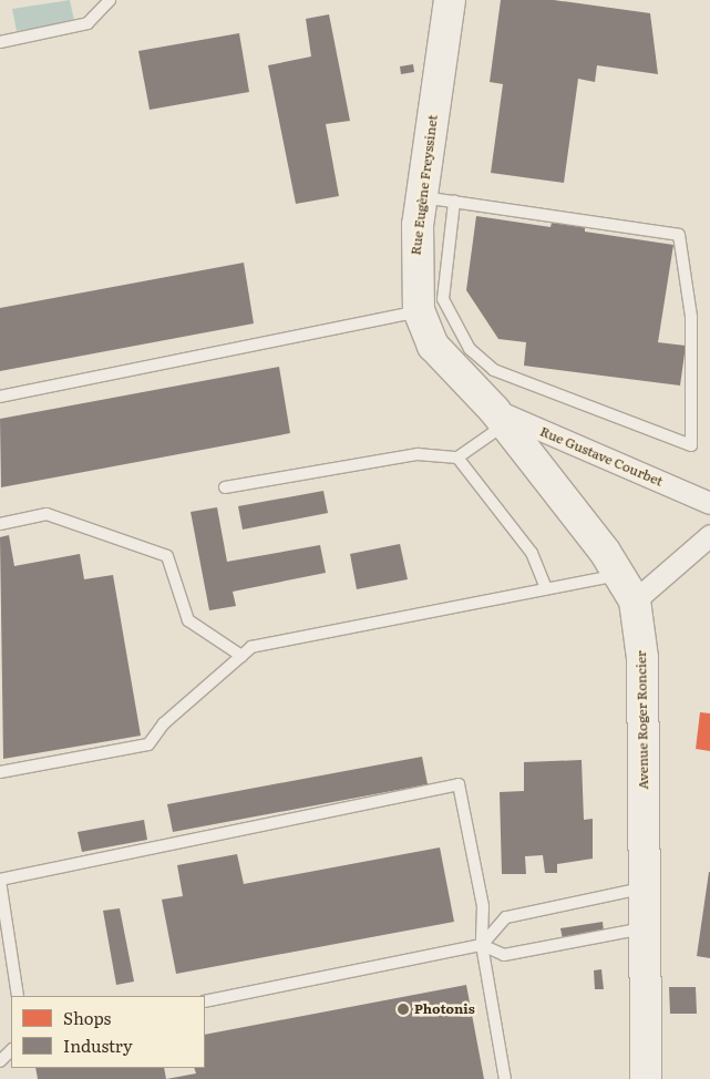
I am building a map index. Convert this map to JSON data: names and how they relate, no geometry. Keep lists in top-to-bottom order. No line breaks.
{"streets":{"street":["Rue Eugène Freyssinet","Rue Gustave Courbet","Avenue Roger Roncier"]},"crossings":[["Rue Eugène Freyssinet","Rue Gustave Courbet"],["Rue Eugène Freyssinet","Avenue Roger Roncier"],["Rue Gustave Courbet","Avenue Roger Roncier"]],"places":["Photonis"],"legend":["Shops","Industry"]}
